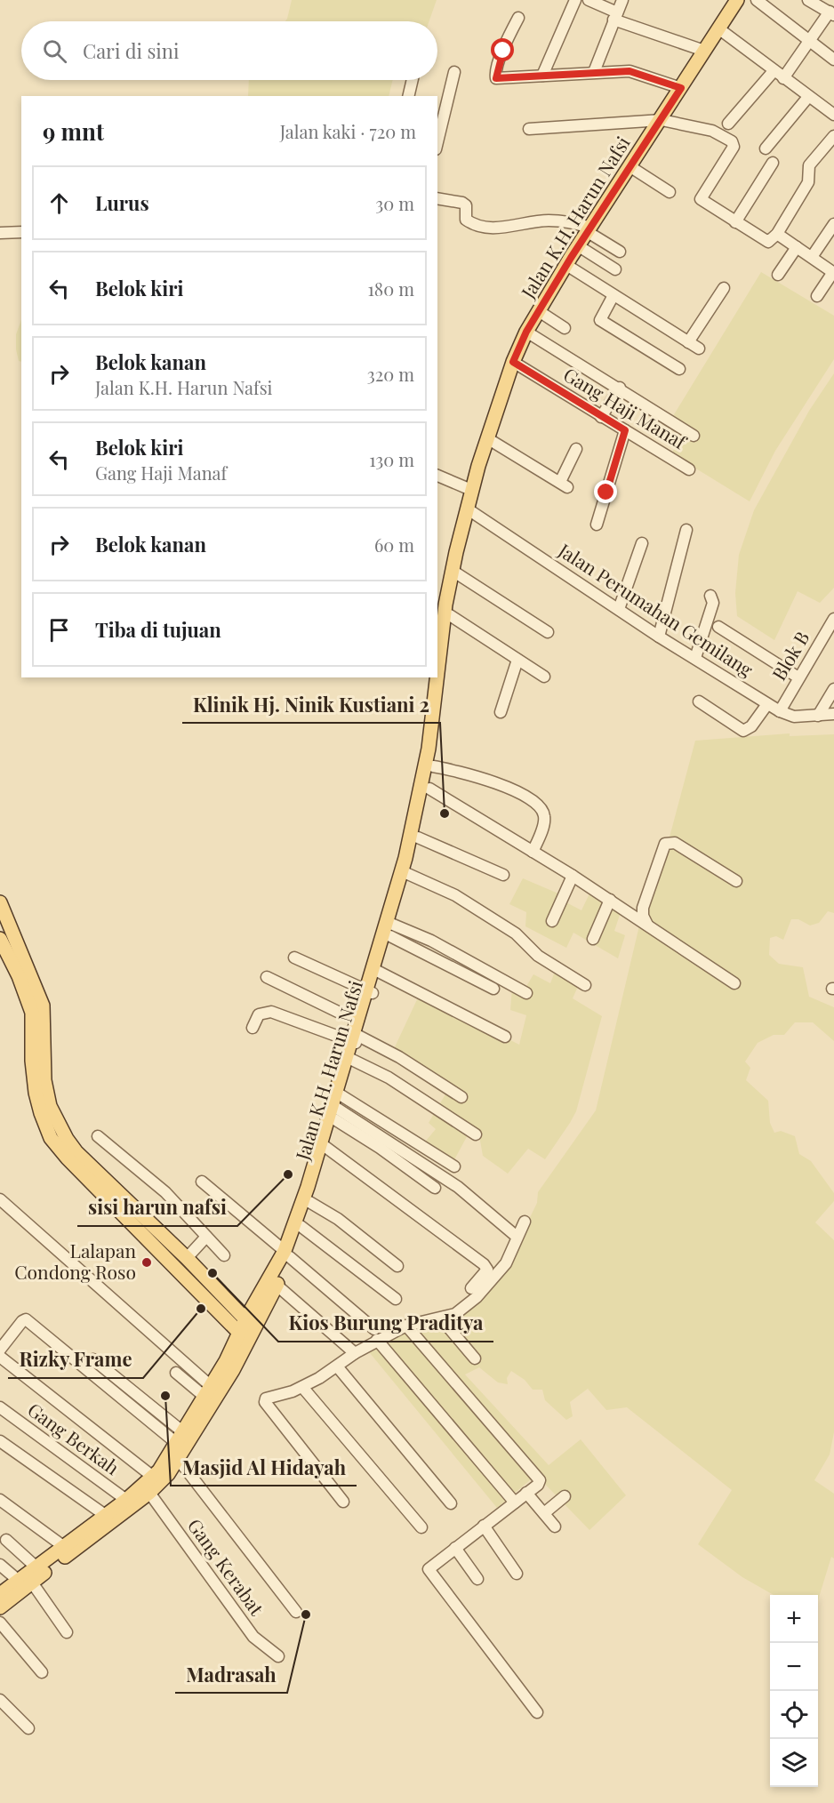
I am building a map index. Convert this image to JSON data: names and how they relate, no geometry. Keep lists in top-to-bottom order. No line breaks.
{"streets":{"main road":["Jalan K.H. Harun Nafsi"],"street":["Gang Haji Manaf","Jalan Perumahan Gemilang","Blok B","Gang Berkah","Gang Kerabat"]},"crossings":[["Jalan K.H. Harun Nafsi","Gang Haji Manaf"],["Jalan K.H. Harun Nafsi","Jalan Perumahan Gemilang"],["Jalan K.H. Harun Nafsi","Gang Berkah"],["Jalan K.H. Harun Nafsi","Gang Kerabat"],["Jalan Perumahan Gemilang","Blok B"]],"places":["Klinik Hj. Ninik Kustiani 2","sisi harun nafsi","Lalapan Condong Roso","Kios Burung Praditya","Rizky Frame","Masjid Al Hidayah","Madrasah"],"page":{"search":"Cari di sini","heading":["9 mnt","Jalan kaki · 720 m"],"list":[["Lurus","30 m"],["Belok kiri","180 m"],["Belok kanan","Jalan K.H. Harun Nafsi","320 m"],["Belok kiri","Gang Haji Manaf","130 m"],["Belok kanan","60 m"],"Tiba di tujuan"],"map_buttons":["+","−"]}}
